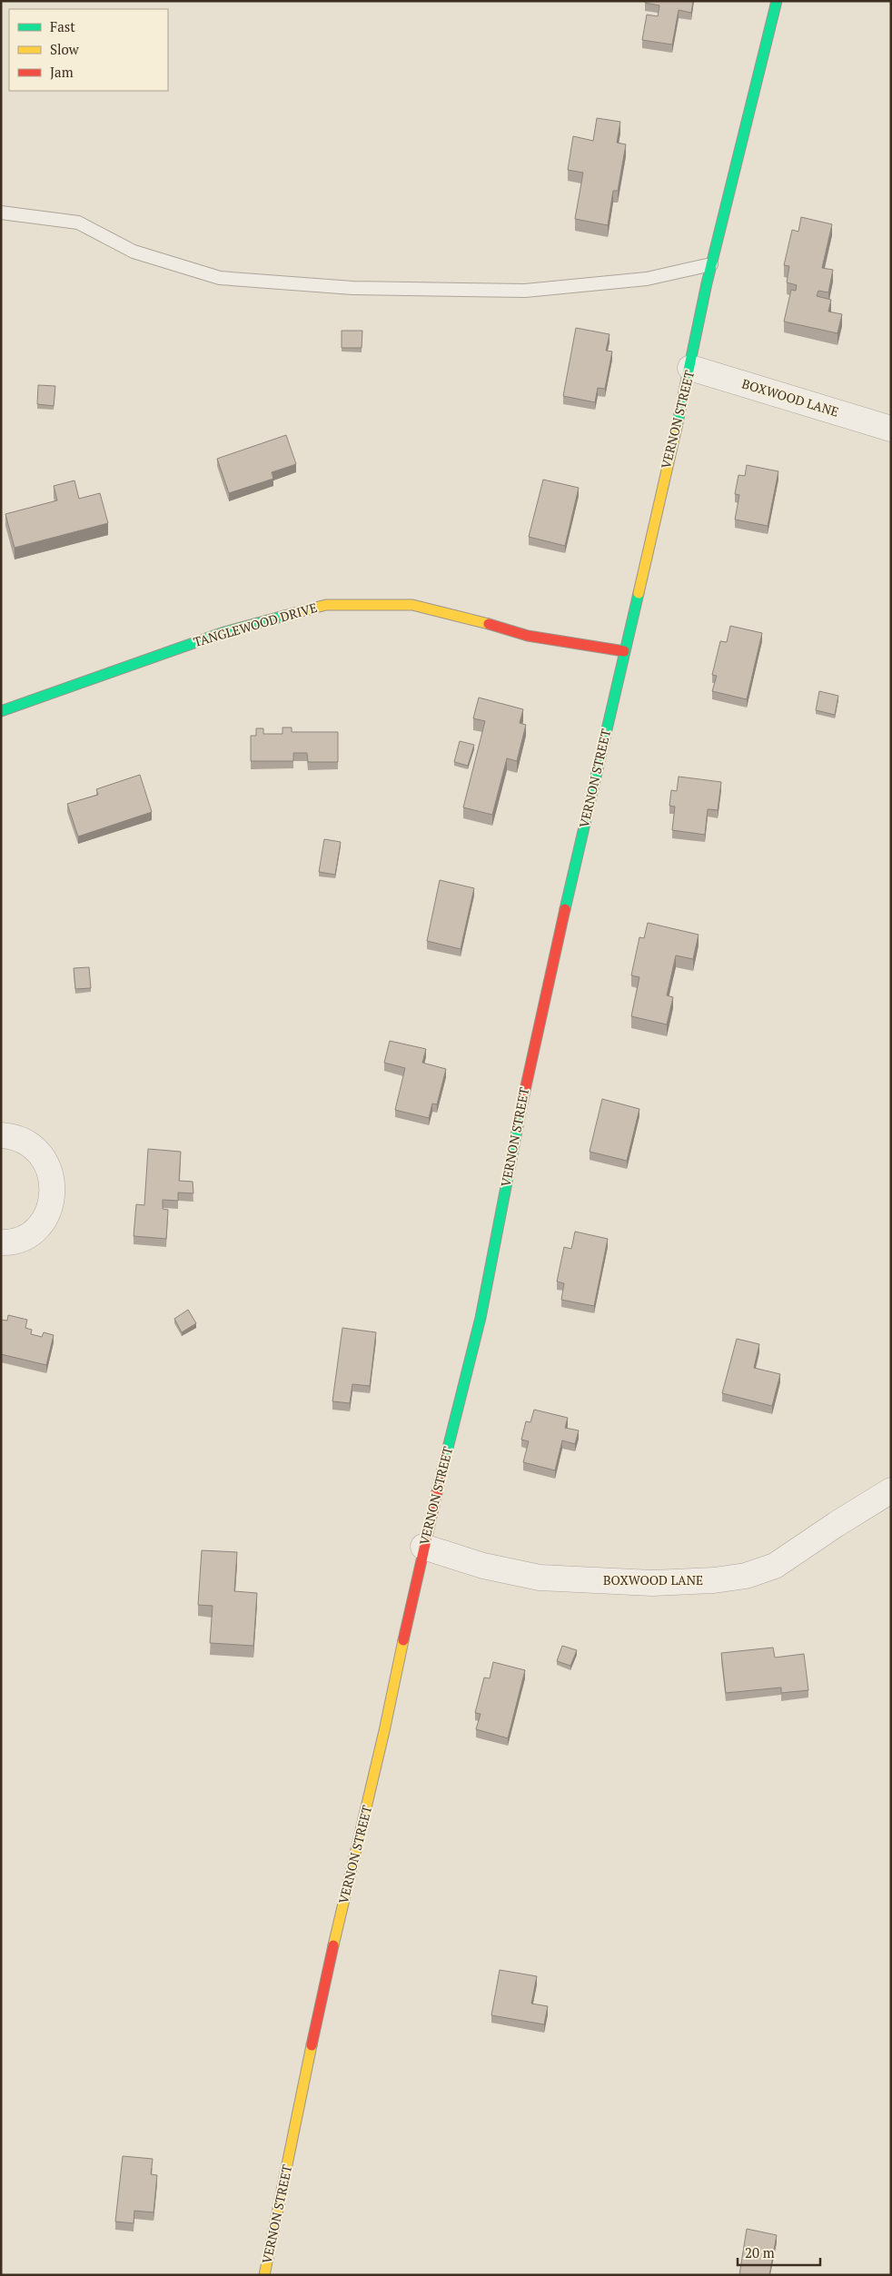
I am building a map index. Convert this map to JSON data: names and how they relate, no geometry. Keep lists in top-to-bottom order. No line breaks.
{"streets":{"main road":["VERNON STREET","TANGLEWOOD DRIVE"],"street":["BOXWOOD LANE"]},"crossings":[["BOXWOOD LANE","VERNON STREET"],["VERNON STREET","TANGLEWOOD DRIVE"]],"legend":["Fast","Slow","Jam"],"scale_bar":"20 m"}
